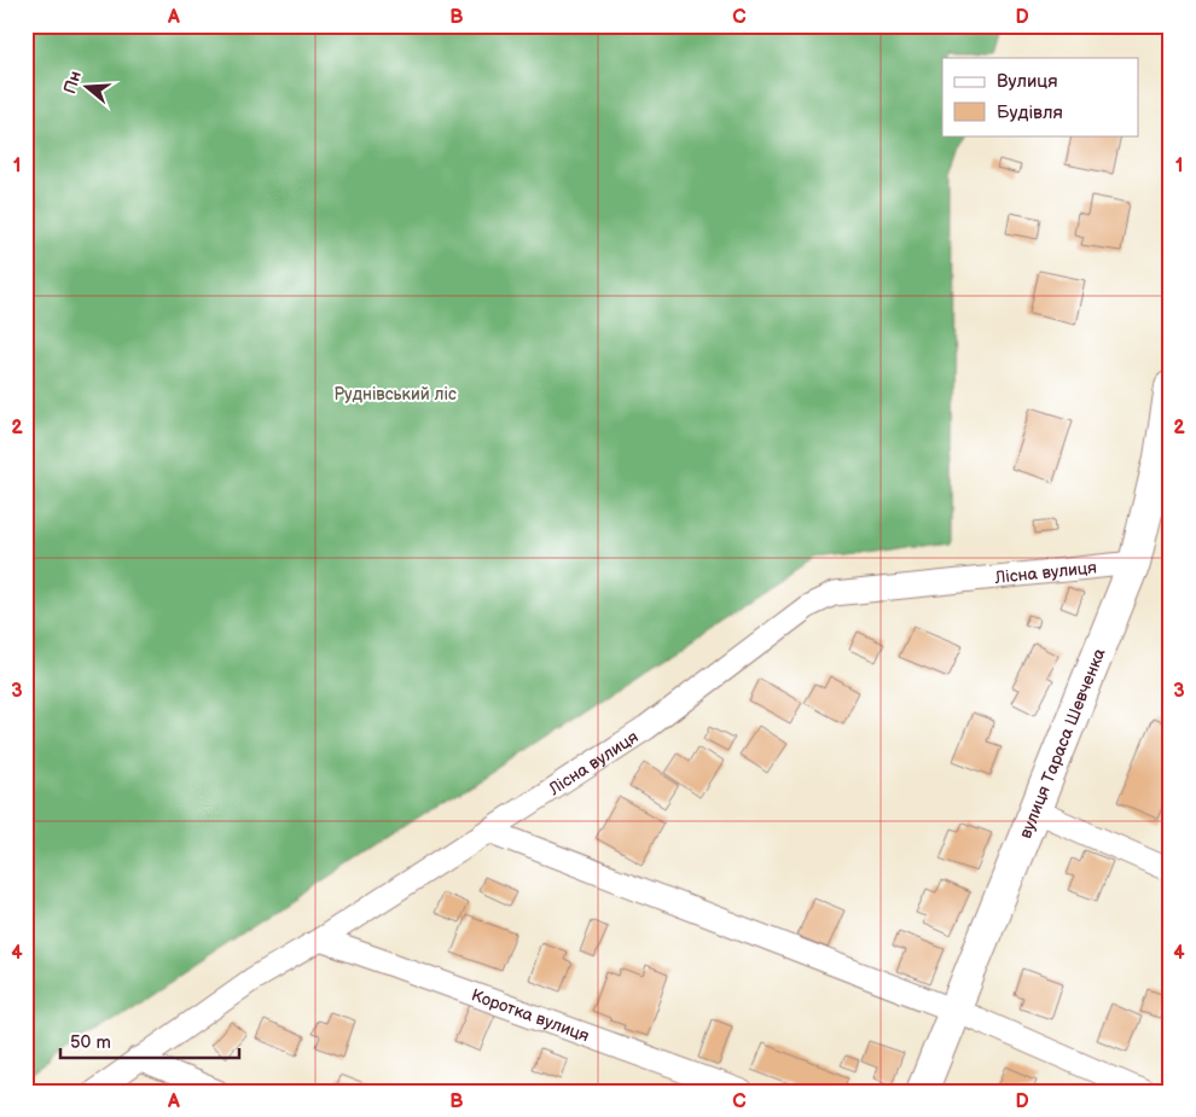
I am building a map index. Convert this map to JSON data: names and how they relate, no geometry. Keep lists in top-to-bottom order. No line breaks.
{"streets":{"street":["Лісна вулиця","вулиця Тараса Шевченка","Коротка вулиця"]},"crossings":[["Лісна вулиця","вулиця Тараса Шевченка"],["Лісна вулиця","Коротка вулиця"]],"parks":["Руднівський ліс"],"legend":["Вулиця","Будівля"],"scale_bar":"50 m","north":"left","grid":{"columns":["A","B","C","D"],"rows":["1","2","3","4"]}}
